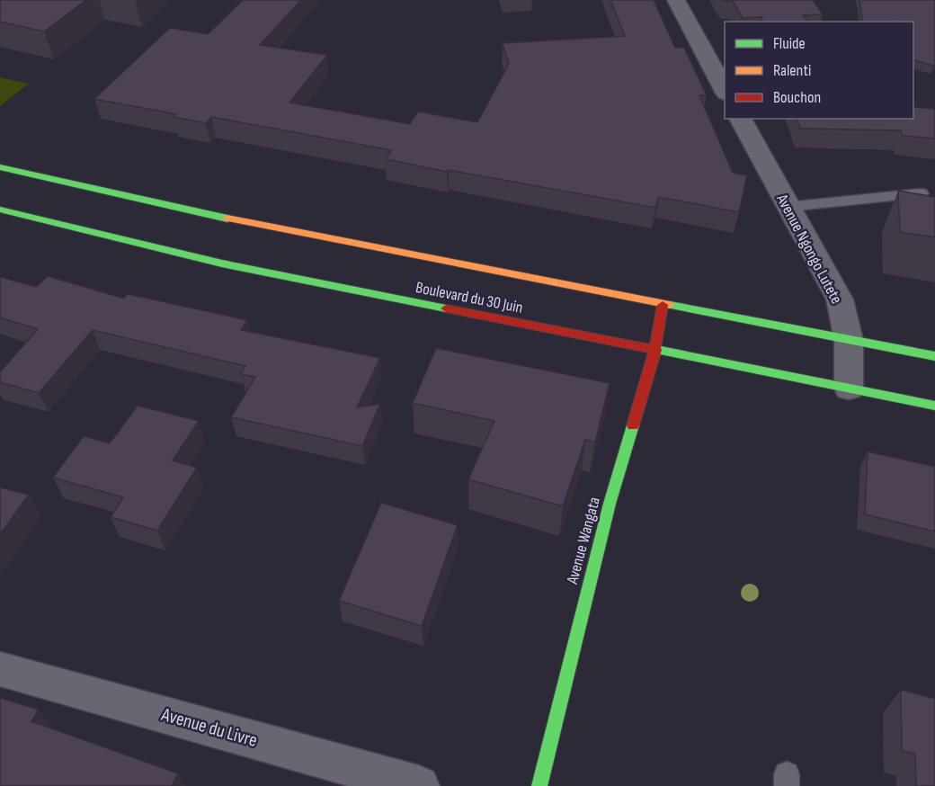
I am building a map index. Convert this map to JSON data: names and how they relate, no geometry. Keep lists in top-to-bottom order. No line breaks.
{"streets":{"main road":["Boulevard du 30 Juin","Avenue Wangata"],"street":["Avenue Ngongo Lutete","Avenue du Livre"]},"crossings":[["Avenue Ngongo Lutete","Boulevard du 30 Juin"],["Boulevard du 30 Juin","Avenue Wangata"]],"legend":["Fluide","Ralenti","Bouchon"]}
